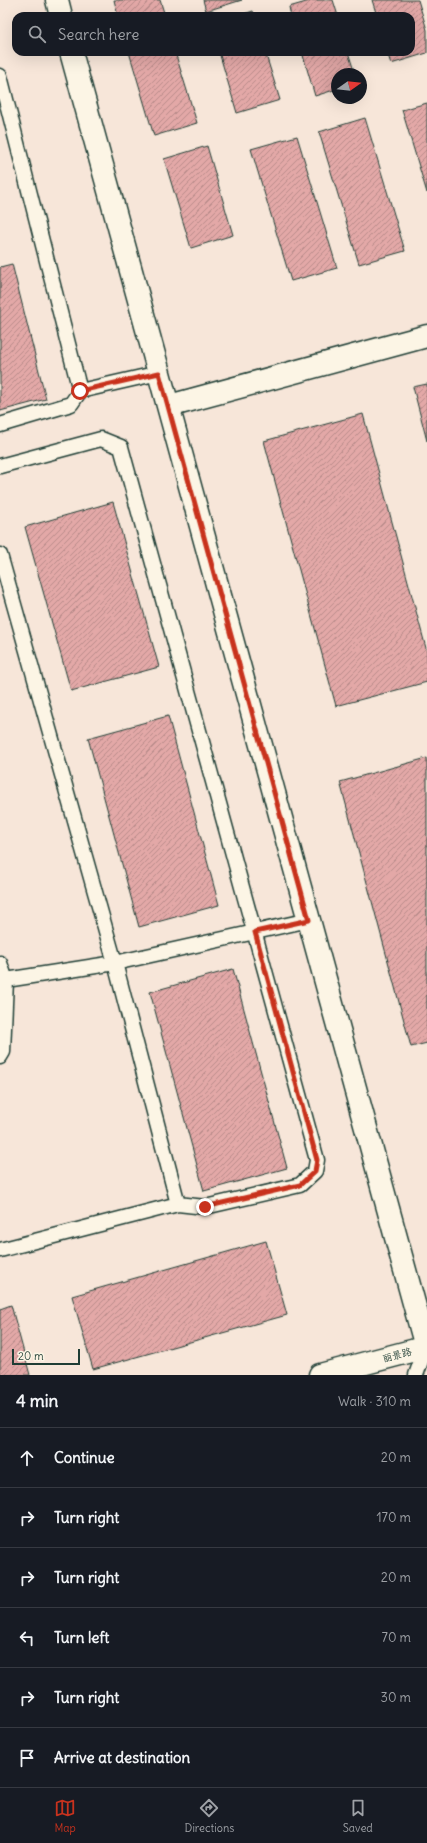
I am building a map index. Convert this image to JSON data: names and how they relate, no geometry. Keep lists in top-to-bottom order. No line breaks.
{"streets":{"street":["丽景路"]},"scale_bar":"20 m","north":"right","page":{"search":"Search here","scale":"20 m","heading":["4 min","Walk · 310 m"],"list":[["Continue","20 m"],["Turn right","170 m"],["Turn right","20 m"],["Turn left","70 m"],["Turn right","30 m"],"Arrive at destination"],"nav":["Map","Directions","Saved"]}}
